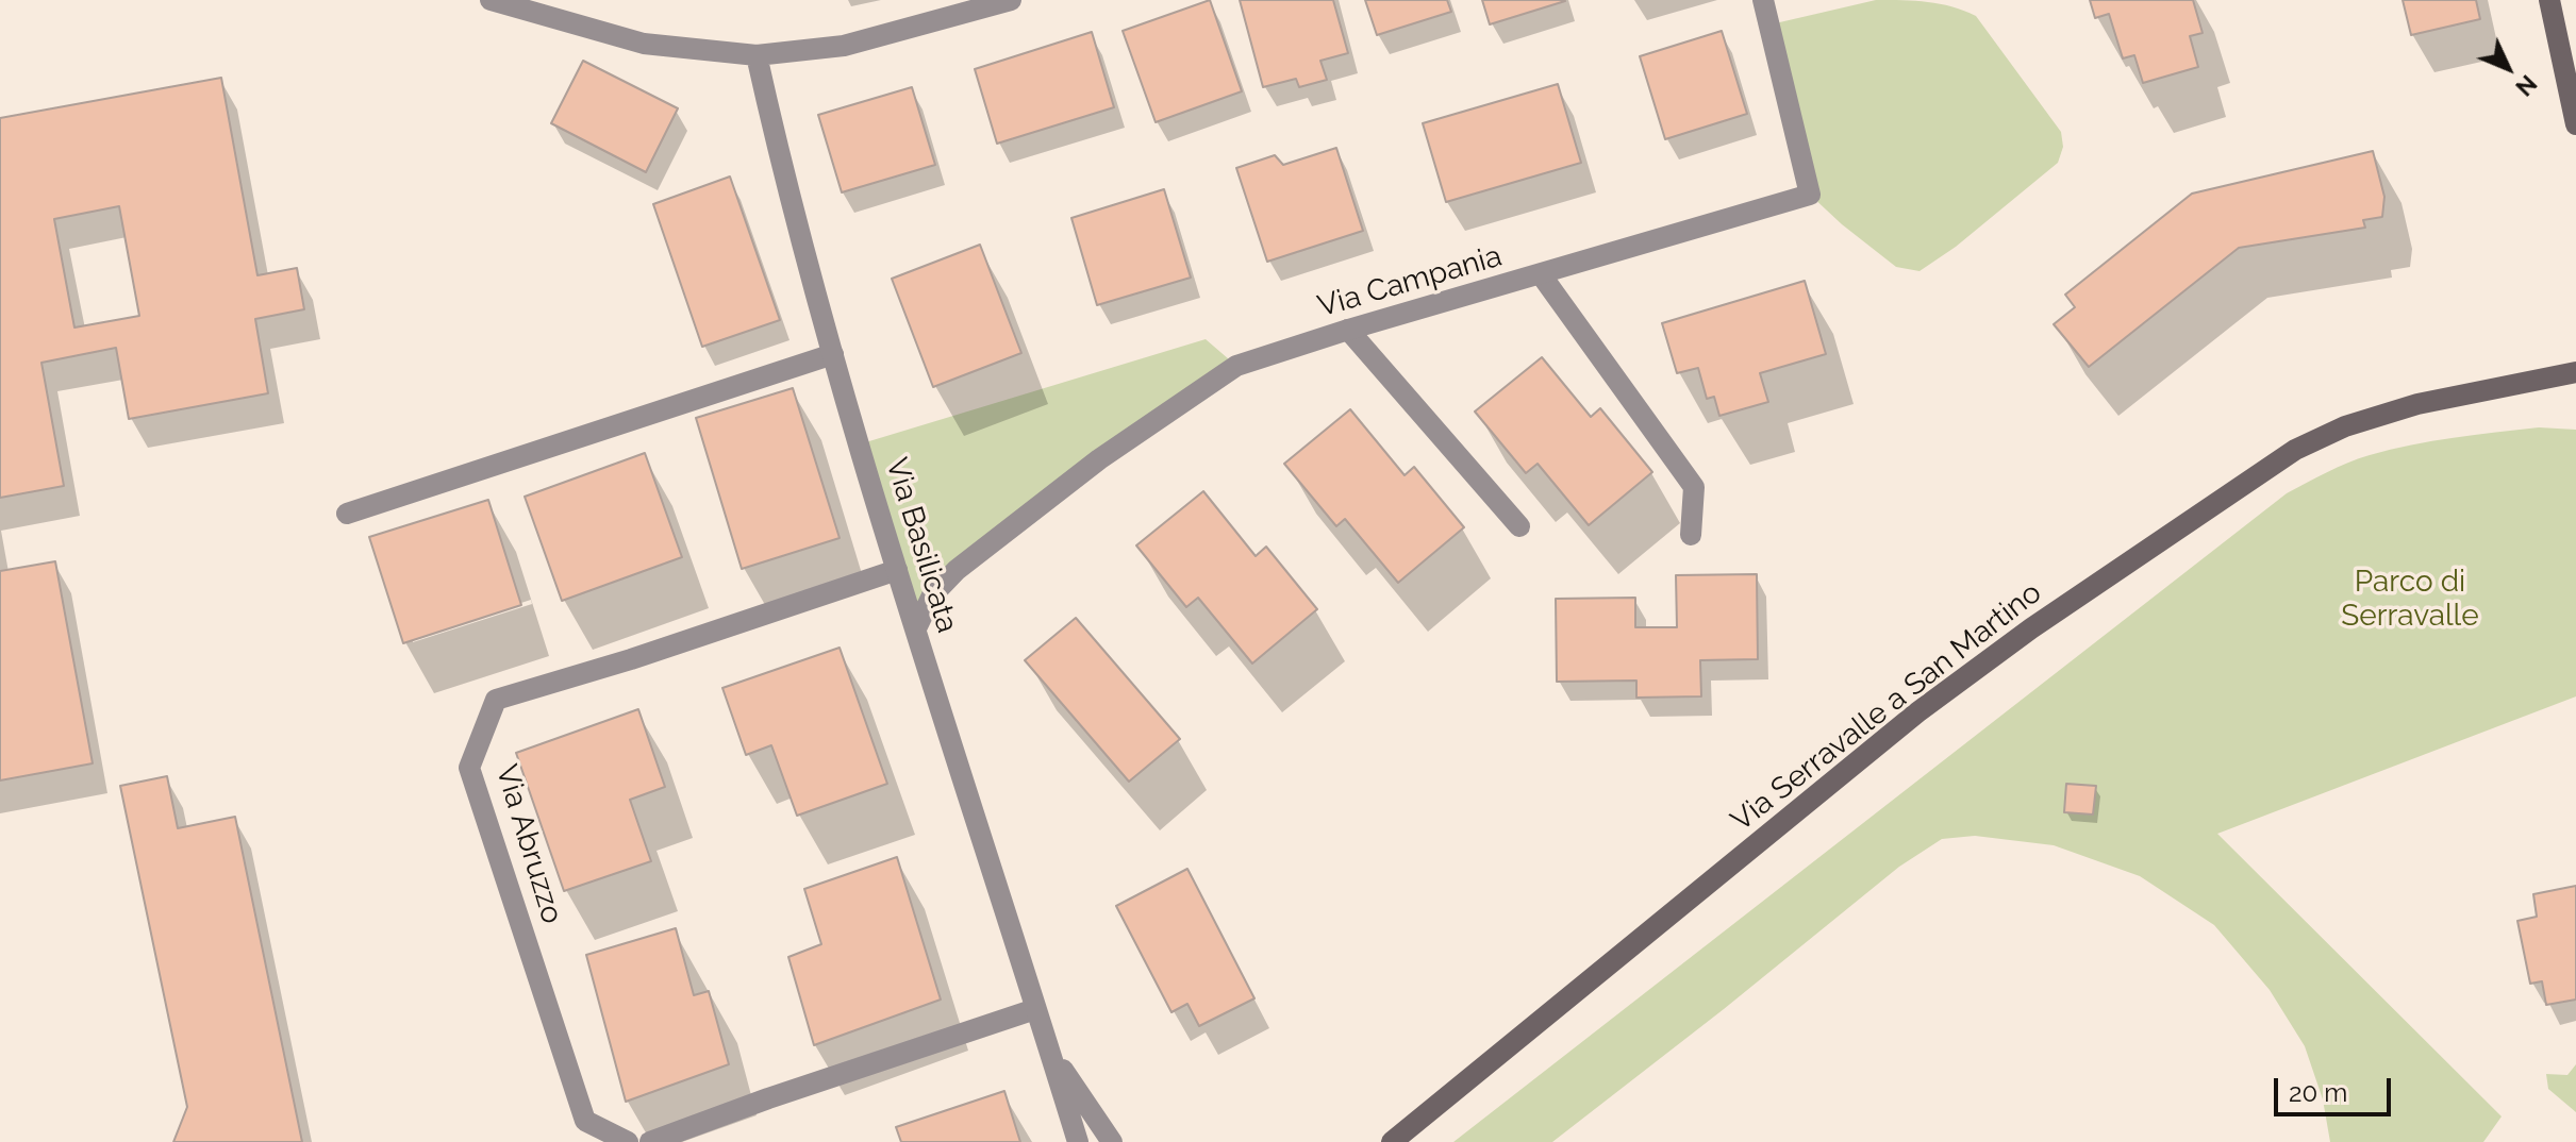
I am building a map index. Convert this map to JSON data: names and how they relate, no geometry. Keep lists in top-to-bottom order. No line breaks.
{"streets":{"street":["Via Campania","Via Basilicata","Via Serravalle a San Martino","Via Abruzzo"]},"crossings":[["Via Campania","Via Basilicata"],["Via Basilicata","Via Abruzzo"]],"parks":["Parco di Serravalle"],"scale_bar":"20 m","north":"bottom right"}
